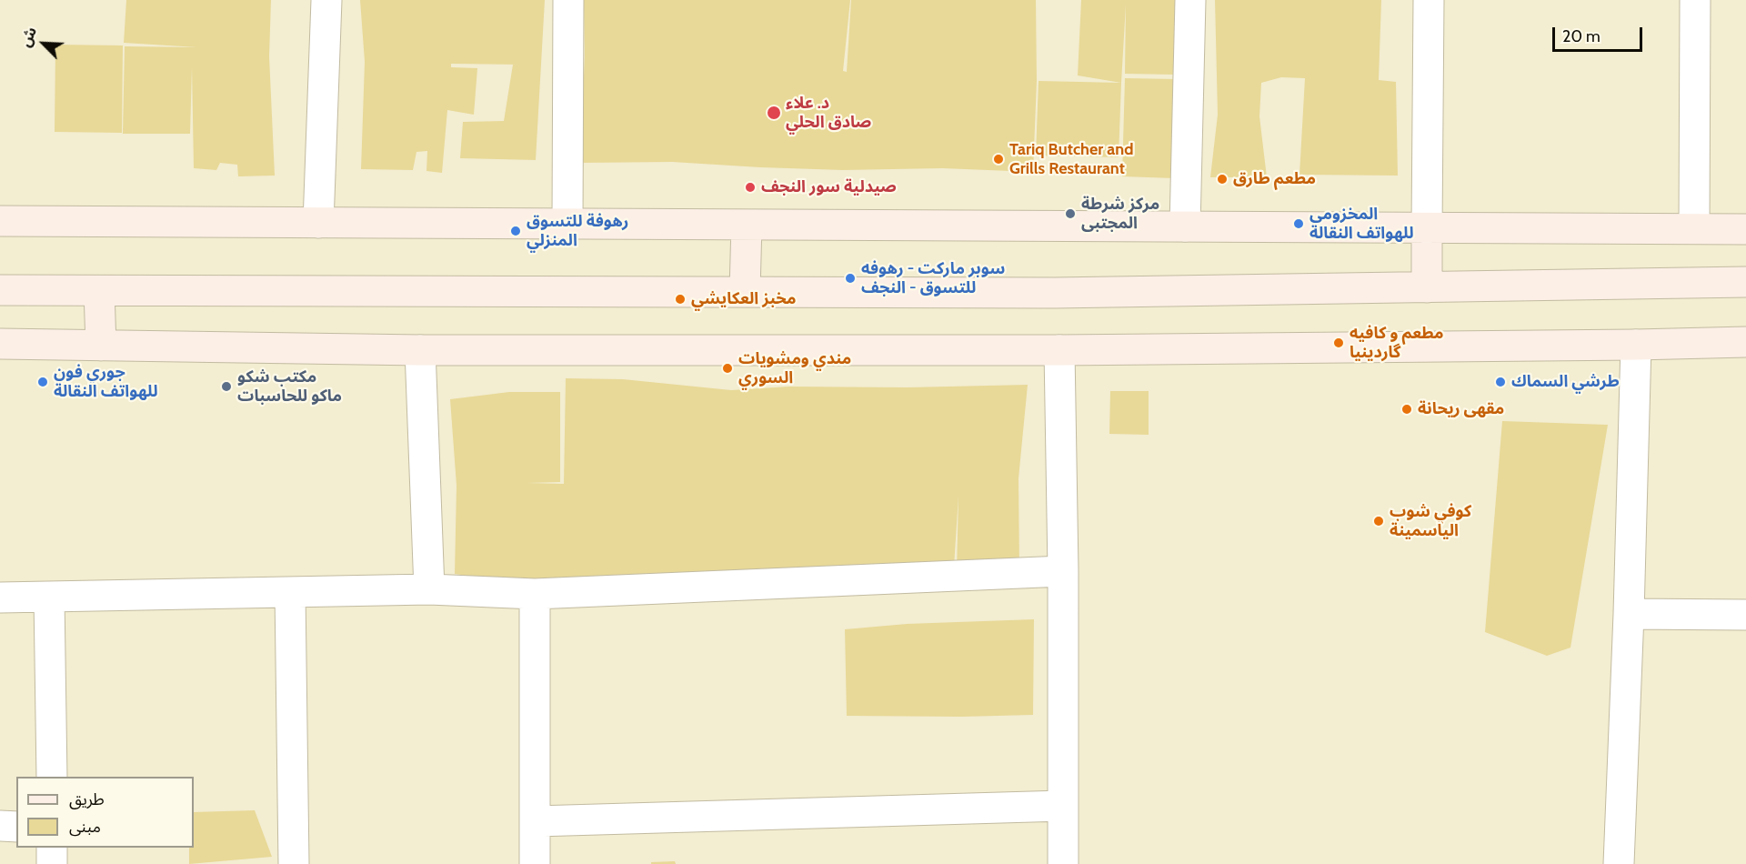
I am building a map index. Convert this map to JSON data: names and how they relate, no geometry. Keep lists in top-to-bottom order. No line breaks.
{"places":["د. علاء صادق الحلي","Tariq Butcher and Grills Restaurant","مطعم طارق","صيدلية سور النجف","مركز شرطة المجتبى","المخزومي للهواتف النقالة","رهوفة للتسوق المنزلي","سوبر ماركت - رهوفه للتسوق - النجف","مخبز العكايشي","مطعم و كافيه گاردينيا","مندي ومشويات السوري","جوري فون للهواتف النقالة","طرشي السماك","مكتب شكو ماكو للحاسبات","مقهى ريحانة","كوفي شوب الياسمينة"],"legend":["طريق","مبنى"],"scale_bar":"20 m","north":"top left"}
